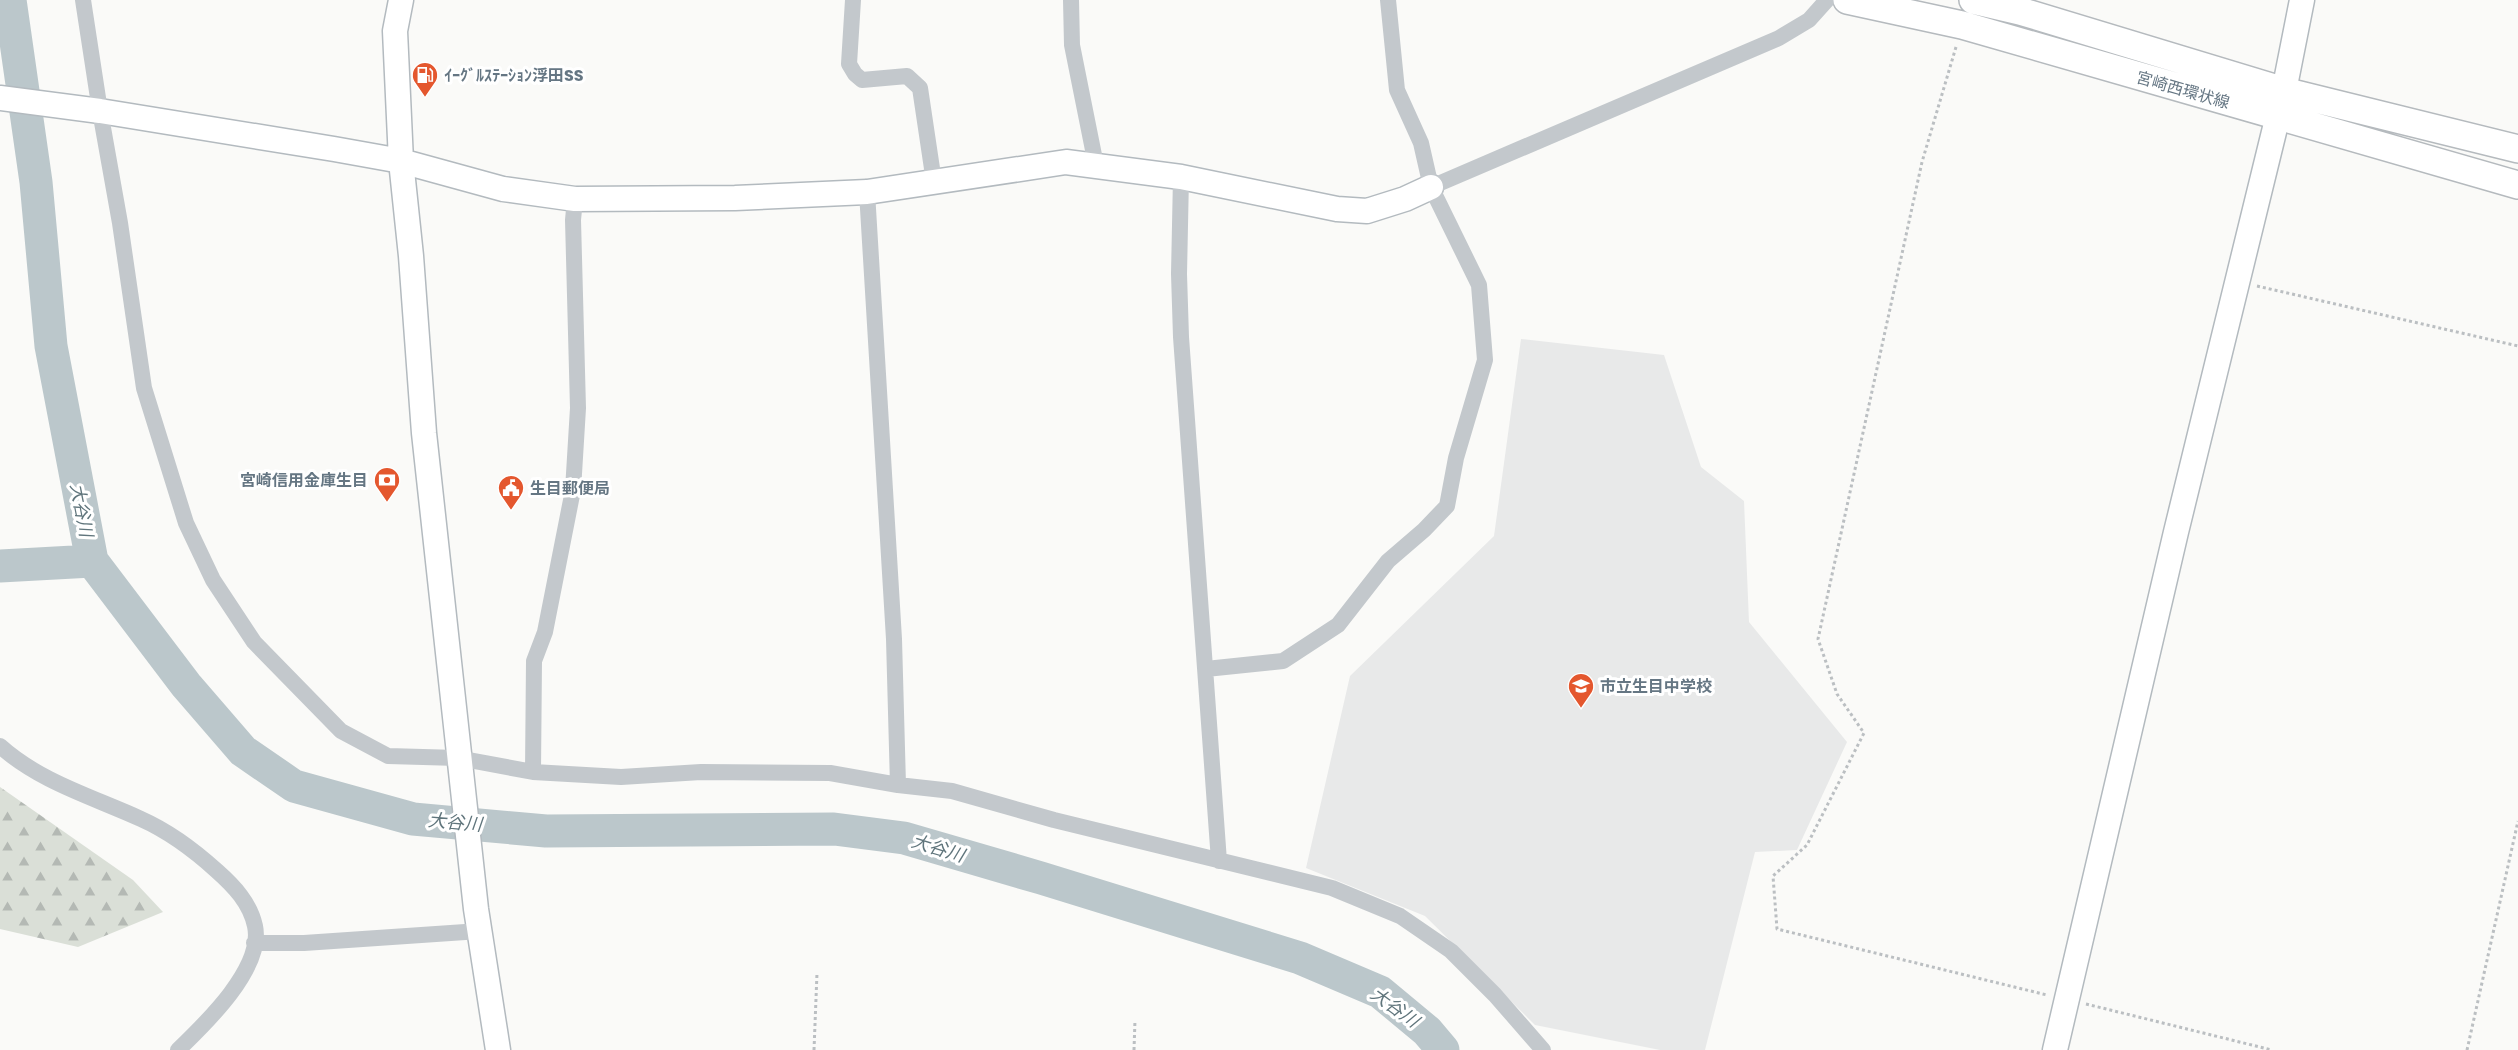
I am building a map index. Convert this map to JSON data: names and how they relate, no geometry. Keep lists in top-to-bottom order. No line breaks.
{"streets":{"main road":["宮崎西環状線"]},"water":["大谷川"],"places":{"fuel station":["ｲｰｸﾞﾙｽﾃｰｼｮﾝ浮田SS"],"bank":["宮崎信用金庫生目"],"public building":["生目郵便局"],"school or university":["市立生目中学校"]}}
